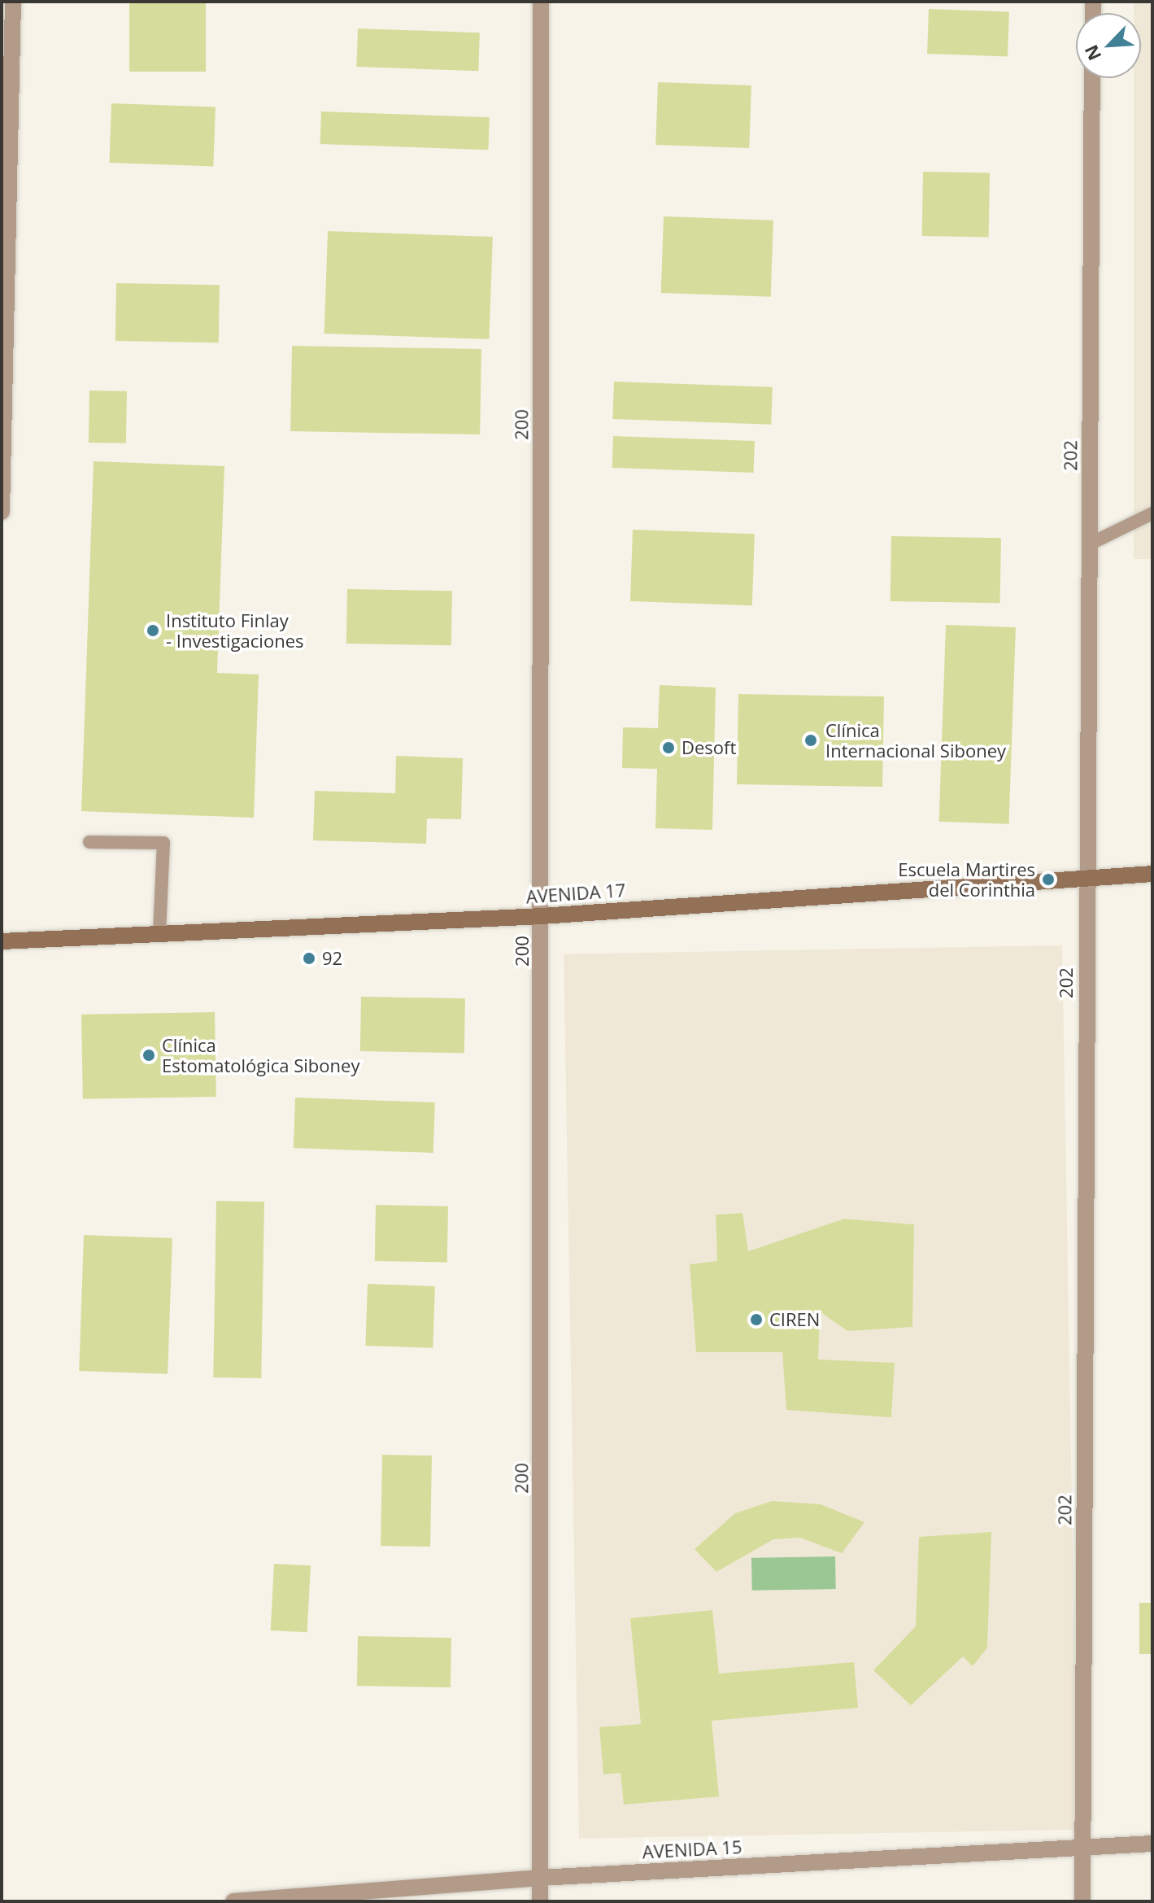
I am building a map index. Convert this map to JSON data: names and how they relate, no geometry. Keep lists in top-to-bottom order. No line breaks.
{"streets":{"street":["200","202","AVENIDA 17","AVENIDA 15"]},"crossings":[["200","AVENIDA 17"],["200","AVENIDA 15"],["202","AVENIDA 17"],["202","AVENIDA 15"]],"places":["Instituto Finlay - Investigaciones","Clínica Internacional Siboney","Desoft","Escuela Martires del Corinthia","92","Clínica Estomatológica Siboney","CIREN"],"north":"bottom left"}
